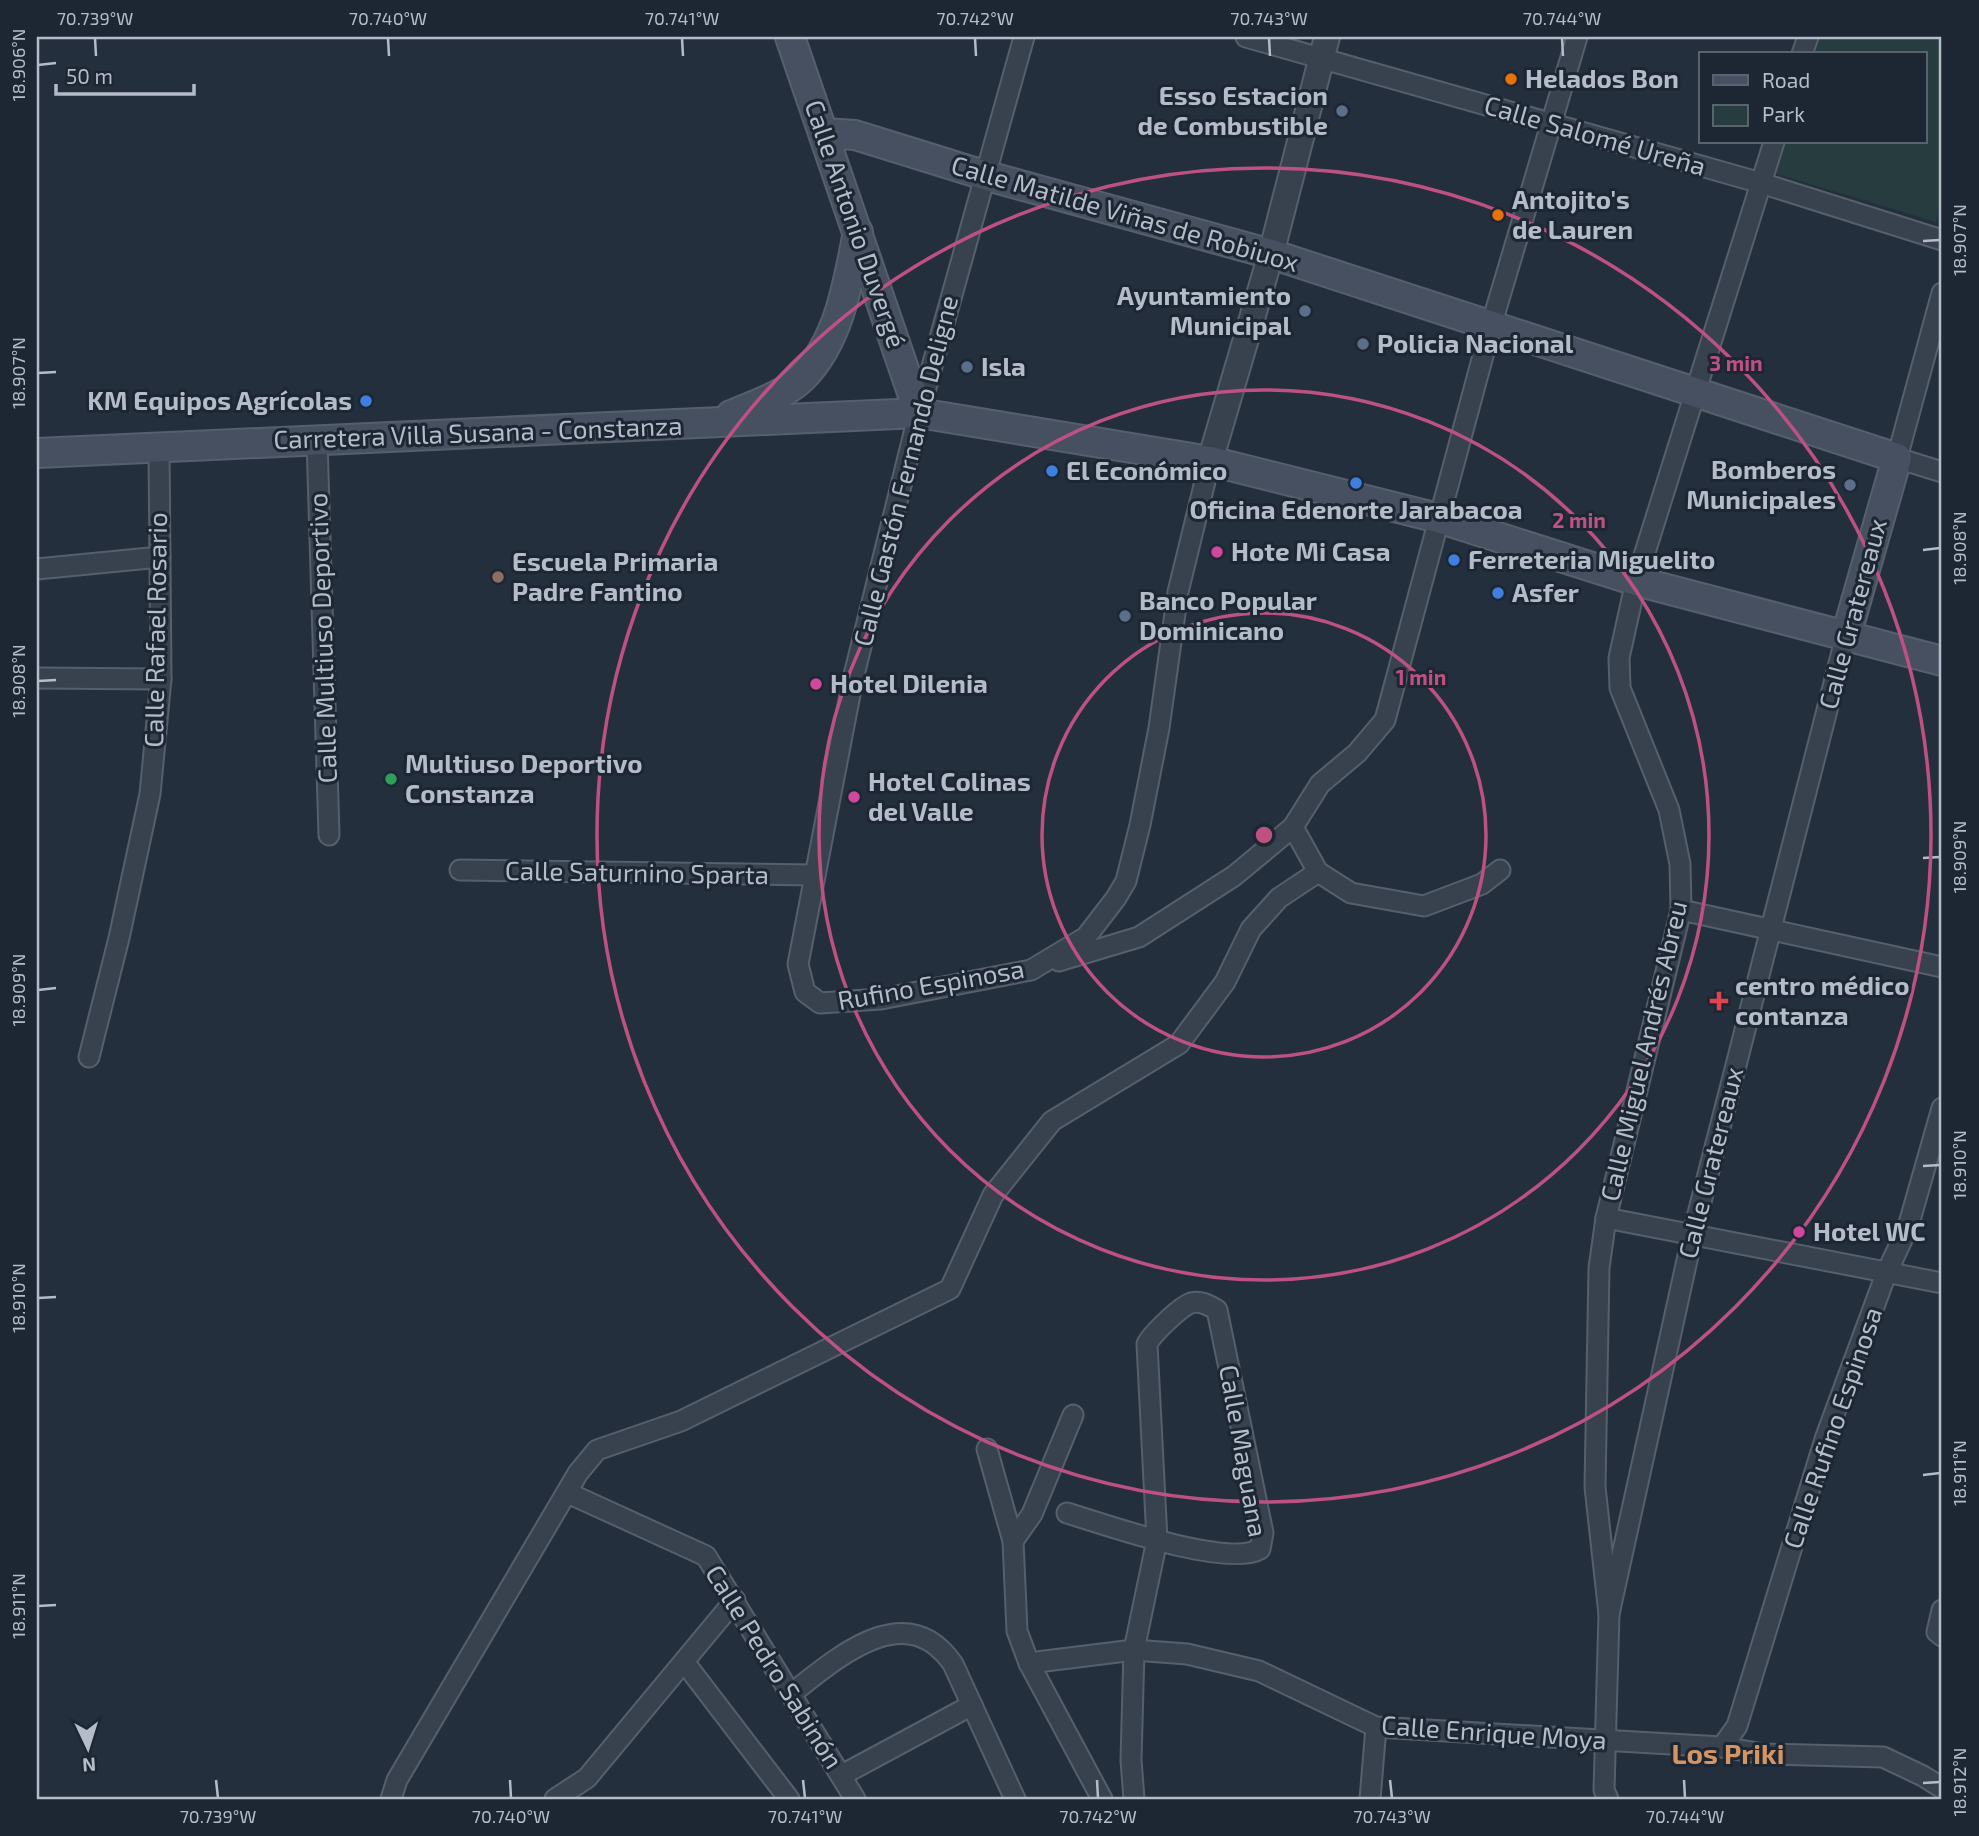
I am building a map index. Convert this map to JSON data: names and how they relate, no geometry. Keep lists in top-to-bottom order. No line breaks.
{"streets":{"main road":["Calle Matilde Viñas de Robiuox","Calle Antonio Duvergé","Carretera Villa Susana - Constanza","Calle Gratereaux"],"street":["Calle Salomé Ureña","Calle Gastón Fernando Deligne","Calle Rafael Rosario","Calle Multiuso Deportivo","Calle Saturnino Sparta","Rufino Espinosa","Calle Miguel Andrés Abreu","Calle Rufino Espinosa","Calle Maguana","Calle Pedro Sabinón","Calle Enrique Moya"]},"crossings":[["Calle Salomé Ureña","Calle Miguel Andrés Abreu"],["Calle Matilde Viñas de Robiuox","Calle Antonio Duvergé"],["Calle Matilde Viñas de Robiuox","Calle Gastón Fernando Deligne"],["Calle Matilde Viñas de Robiuox","Calle Gratereaux"],["Calle Matilde Viñas de Robiuox","Calle Miguel Andrés Abreu"],["Calle Antonio Duvergé","Carretera Villa Susana - Constanza"],["Calle Antonio Duvergé","Calle Gastón Fernando Deligne"],["Carretera Villa Susana - Constanza","Calle Gastón Fernando Deligne"],["Carretera Villa Susana - Constanza","Calle Gratereaux"],["Carretera Villa Susana - Constanza","Calle Rafael Rosario"],["Carretera Villa Susana - Constanza","Calle Multiuso Deportivo"],["Carretera Villa Susana - Constanza","Rufino Espinosa"],["Carretera Villa Susana - Constanza","Calle Miguel Andrés Abreu"],["Calle Gastón Fernando Deligne","Calle Saturnino Sparta"],["Calle Gastón Fernando Deligne","Rufino Espinosa"],["Calle Gratereaux","Calle Miguel Andrés Abreu"],["Calle Gratereaux","Calle Enrique Moya"],["Calle Rufino Espinosa","Calle Enrique Moya"]],"districts":["Los Priki"],"places":{"other":["Helados Bon","Esso Estacion de Combustible","Antojito's de Lauren","Ayuntamiento Municipal","Policia Nacional","Isla","KM Equipos Agrícolas","El Económico","Oficina Edenorte Jarabacoa","Bomberos Municipales","Hote Mi Casa","Ferreteria Miguelito","Escuela Primaria Padre Fantino","Asfer","Banco Popular Dominicano","Hotel Dilenia","Multiuso Deportivo Constanza","Hotel Colinas del Valle","Hotel WC"],"health":["centro médico contanza"]},"legend":["Road","Park"],"scale_bar":"50 m","north":"bottom","coordinates":["70.739°W","70.740°W","70.741°W","70.742°W","70.743°W","70.744°W","18.906°N","18.907°N","18.908°N","18.909°N","18.910°N","18.911°N","18.912°N"],"rings":["3 min","2 min","1 min"]}
